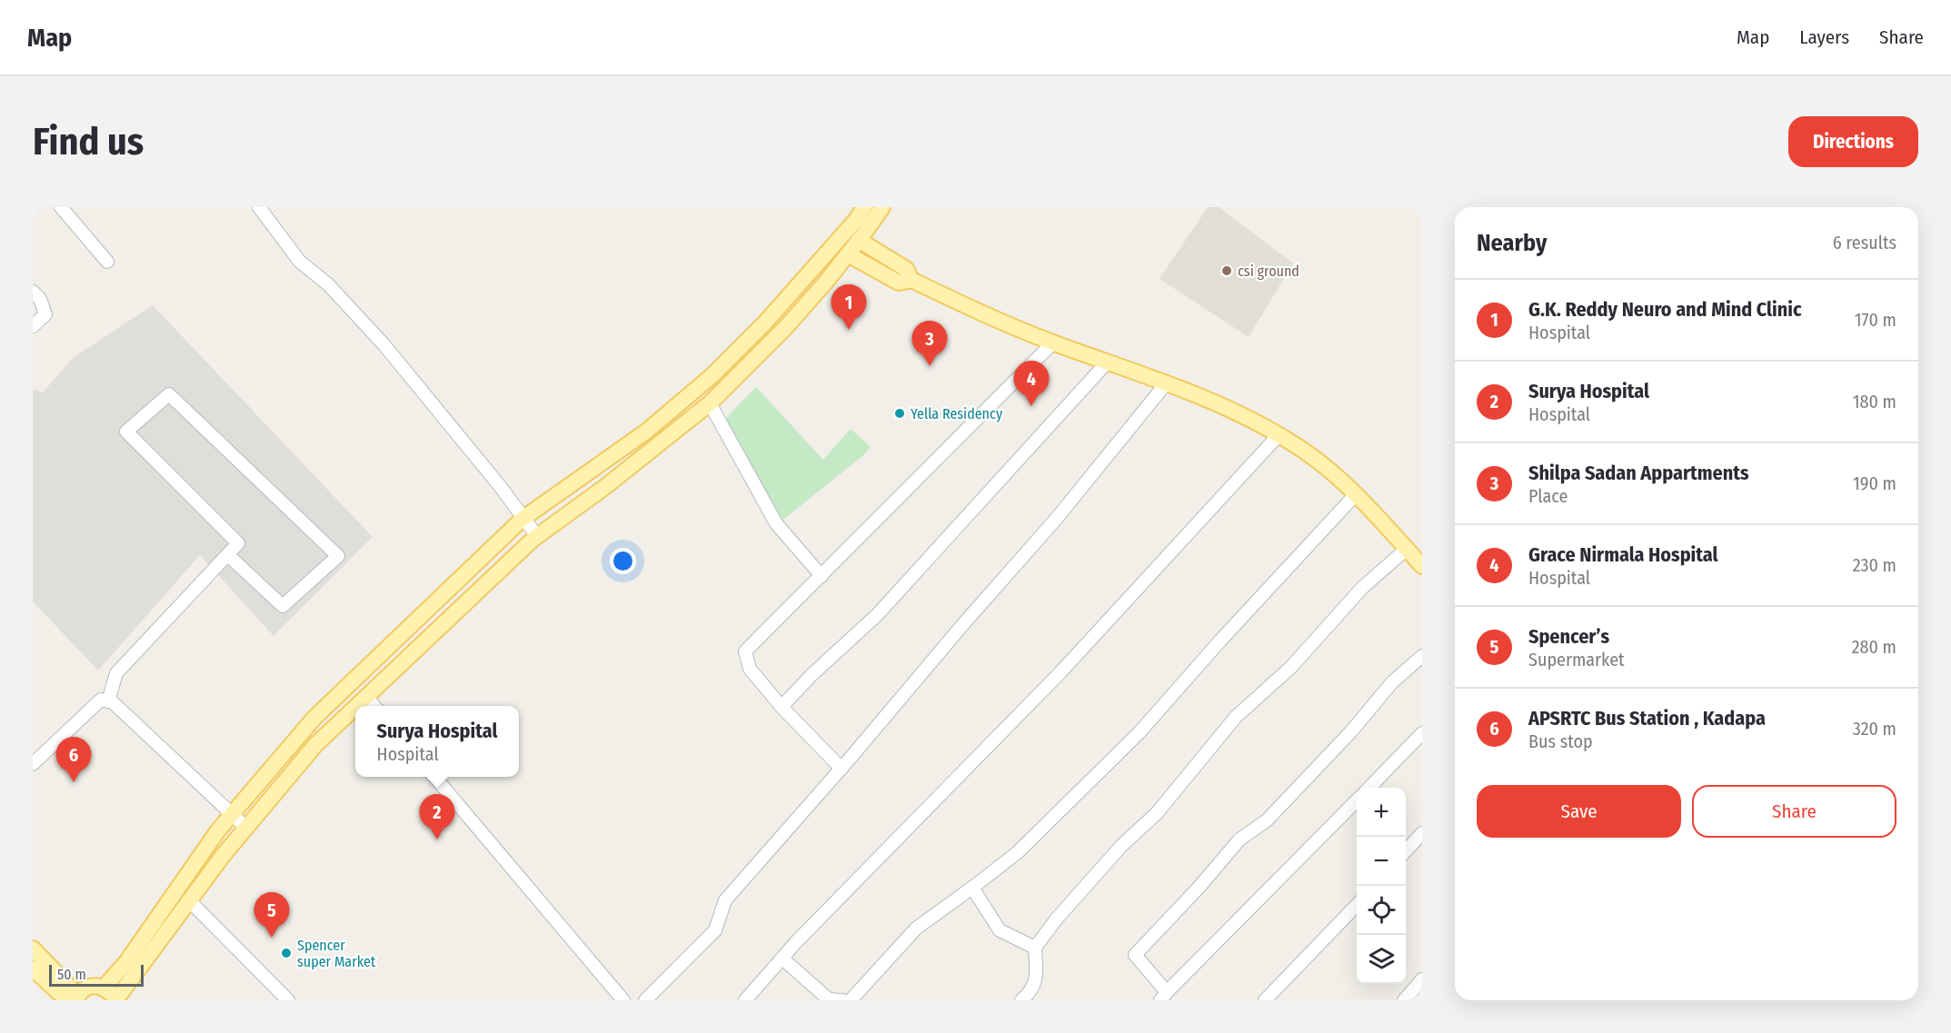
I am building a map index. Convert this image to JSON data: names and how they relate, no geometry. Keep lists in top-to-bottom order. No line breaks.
{"places":["csi ground","Yella Residency","Spencer super Market"],"scale_bar":"50 m","page":{"header":"Map","nav":["Map","Layers","Share"],"buttons":["Directions",["Save","Share"]],"title":"Find us","heading":["Nearby","6 results"],"list":[{"mark":"1","name":"G.K. Reddy Neuro and Mind Clinic","note":"Hospital","value":"170 m"},{"mark":"2","name":"Surya Hospital","note":"Hospital","value":"180 m"},{"mark":"3","name":"Shilpa Sadan Appartments","note":"Place","value":"190 m"},{"mark":"4","name":"Grace Nirmala Hospital","note":"Hospital","value":"230 m"},{"mark":"5","name":"Spencer’s","note":"Supermarket","value":"280 m"},{"mark":"6","name":"APSRTC Bus Station , Kadapa","note":"Bus stop","value":"320 m"}],"pins":["1","3","4","6","2","5"],"popup":["Surya Hospital","Hospital"],"map_buttons":["+","−"],"scale":"50 m"}}
